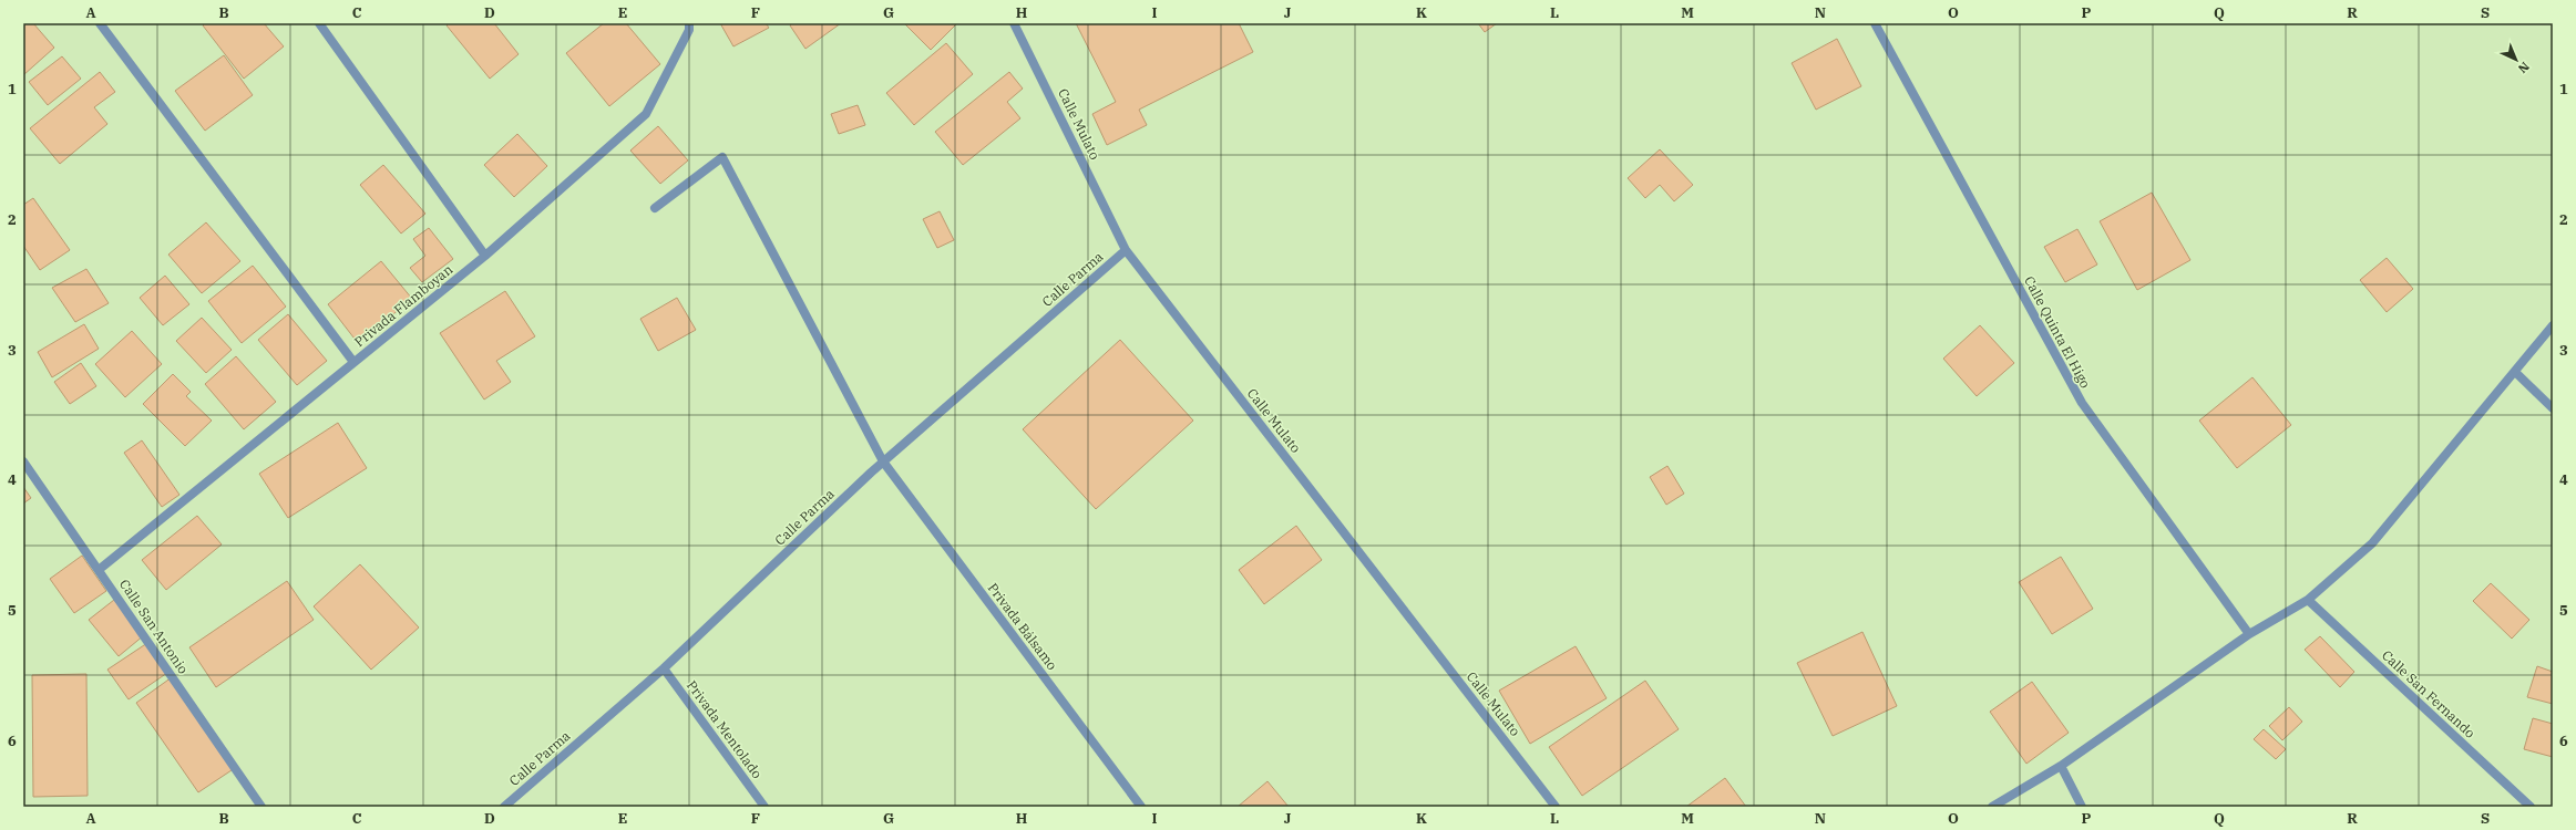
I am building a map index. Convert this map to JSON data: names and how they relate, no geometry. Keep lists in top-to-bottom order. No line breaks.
{"streets":{"street":["Calle Mulato","Calle Parma","Privada Flamboyan","Calle Quinta El Higo","Calle San Antonio","Privada Bálsamo","Calle San Fernando","Privada Mentolado"]},"crossings":[["Calle Mulato","Calle Parma"],["Calle Parma","Privada Bálsamo"],["Calle Parma","Privada Mentolado"],["Privada Flamboyan","Calle San Antonio"]],"north":"bottom right","grid":{"columns":["A","B","C","D","E","F","G","H","I","J","K","L","M","N","O","P","Q","R","S"],"rows":["1","2","3","4","5","6"]}}
